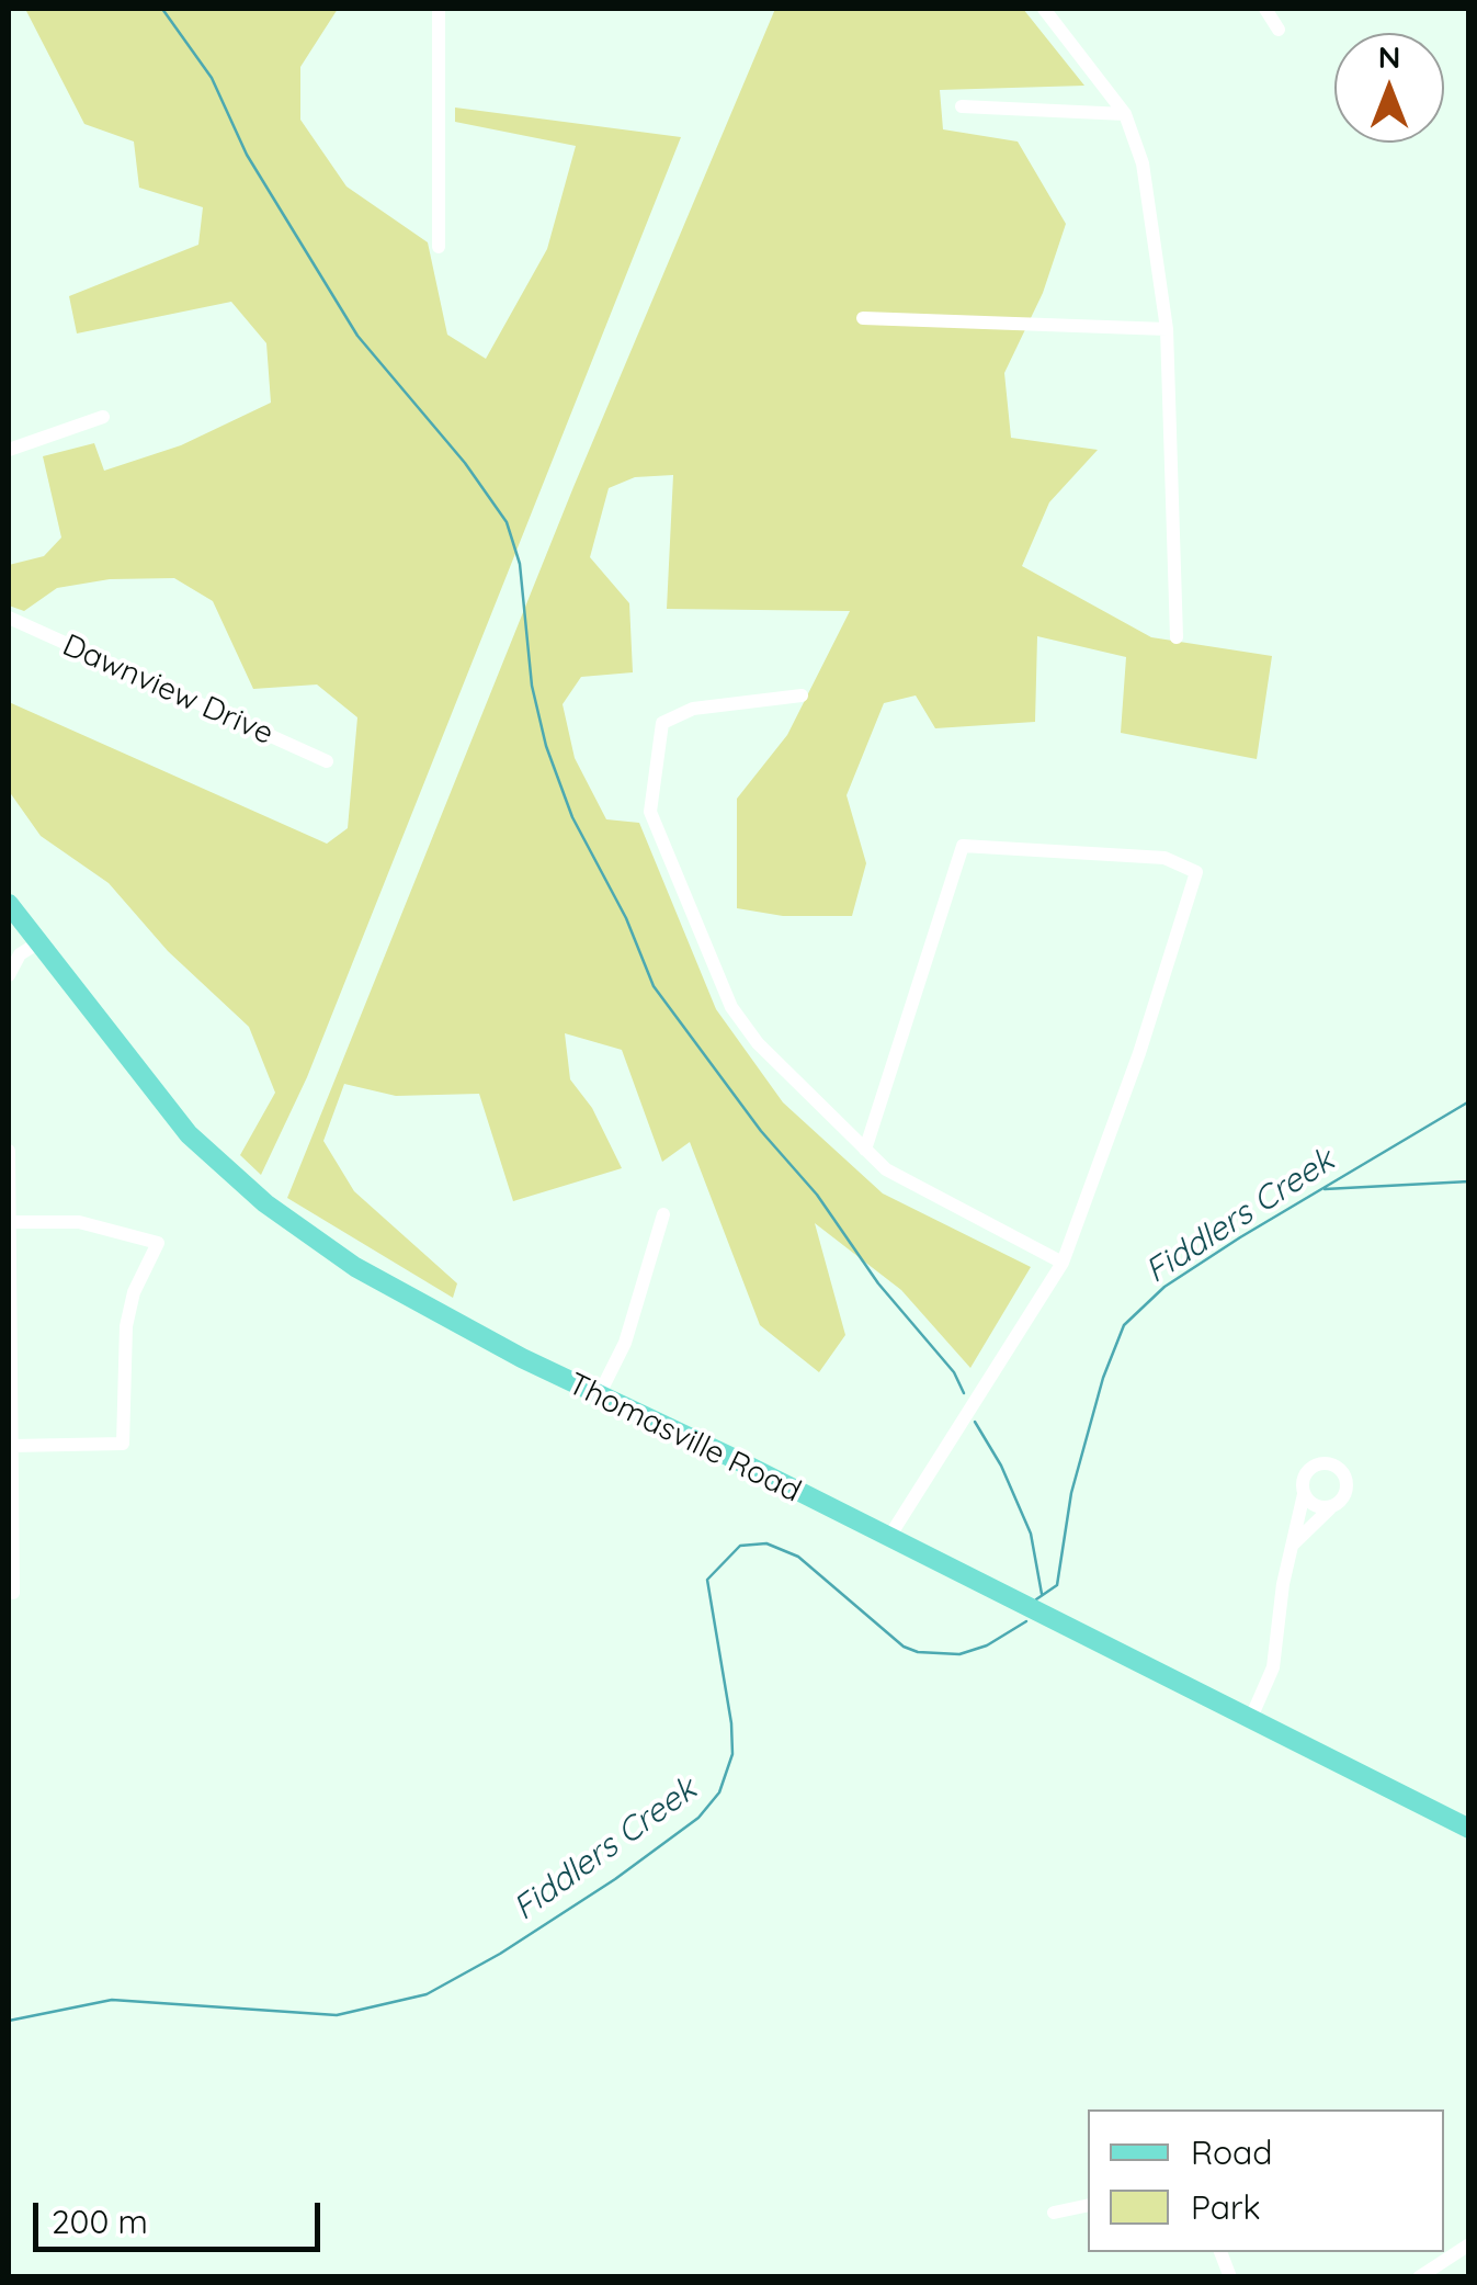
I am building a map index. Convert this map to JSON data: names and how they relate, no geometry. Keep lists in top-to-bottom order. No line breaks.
{"streets":{"main road":["Thomasville Road"],"street":["Dawnview Drive"]},"water":["Fiddlers Creek"],"legend":["Road","Park"],"scale_bar":"200 m","north":"top"}
